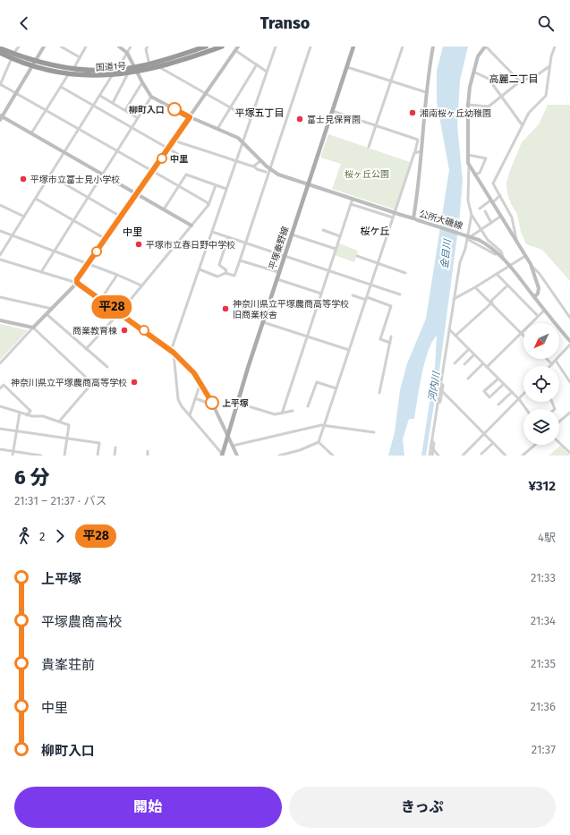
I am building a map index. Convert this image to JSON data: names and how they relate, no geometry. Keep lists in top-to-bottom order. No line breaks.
{"streets":{"highway":["国道1号"],"main road":["平塚秦野線"],"street":["公所大磯線"]},"districts":["高麗二丁目","平塚五丁目","桜ケ丘","中里"],"water":["金目川","河内川"],"parks":["桜ヶ丘公園"],"places":["柳町入口","湘南桜ヶ丘幼稚園","富士見保育園","中里","平塚市立富士見小学校","平塚市立春日野中学校","神奈川県立平塚農商高等学校 旧商業校舎","商業教育棟","神奈川県立平塚農商高等学校","上平塚"],"lines":["bus line 平28"],"north":"bottom left","page":{"header":"Transo","on_map":"平28","heading":["6 分","21:31 – 21:37 · バス","¥312"],"legs":["2","平28","4駅"],"list":[{"name":"上平塚","value":"21:33"},{"name":"平塚農商高校","value":"21:34"},{"name":"貴峯荘前","value":"21:35"},{"name":"中里","value":"21:36"},{"name":"柳町入口","value":"21:37"}],"buttons":["開始","きっぷ"]}}
